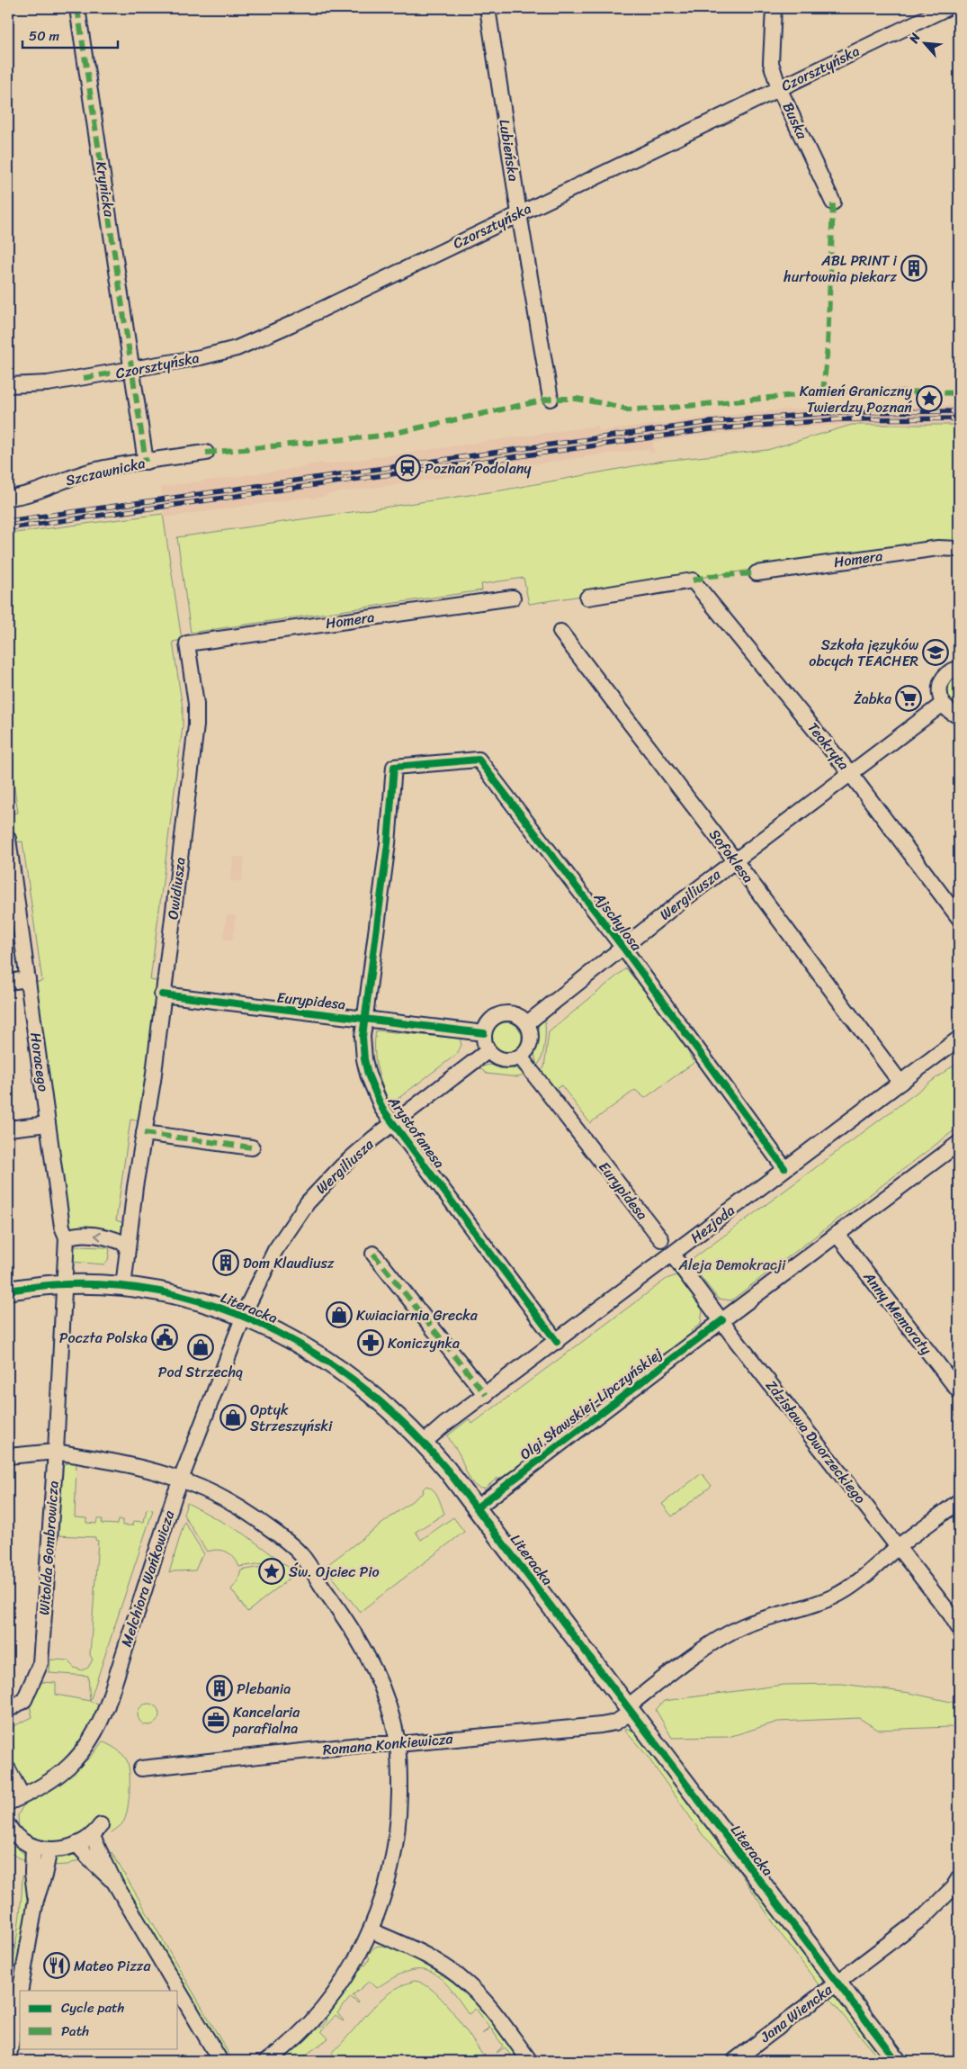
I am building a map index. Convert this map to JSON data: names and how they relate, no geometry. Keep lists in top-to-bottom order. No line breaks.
{"streets":{"street":["Czorsztyńska","Buska","Lubieńska","Krynicka","Szczawnicka","Homera","Teokryta","Sofoklesa","Owidiusza","Wergiliusza","Ajschylosa","Eurypidesa","Horacego","Arystofanesa","Hezjoda","Literacka","Anny Memoraty","Olgi Sławskiej-Lipczyńskiej","Zdzisława Dworzeckiego","Witolda Gombrowicza","Melchiora Wańkowicza","Romana Konkiewicza","Jana Wiencka"]},"crossings":[["Czorsztyńska","Buska"],["Czorsztyńska","Lubieńska"],["Czorsztyńska","Krynicka"],["Krynicka","Szczawnicka"],["Homera","Owidiusza"],["Teokryta","Wergiliusza"],["Sofoklesa","Wergiliusza"],["Sofoklesa","Hezjoda"],["Owidiusza","Eurypidesa"],["Owidiusza","Literacka"],["Wergiliusza","Ajschylosa"],["Wergiliusza","Eurypidesa"],["Wergiliusza","Arystofanesa"],["Wergiliusza","Literacka"],["Wergiliusza","Melchiora Wańkowicza"],["Ajschylosa","Arystofanesa"],["Ajschylosa","Hezjoda"],["Eurypidesa","Arystofanesa"],["Horacego","Literacka"],["Horacego","Witolda Gombrowicza"],["Arystofanesa","Hezjoda"],["Hezjoda","Literacka"],["Hezjoda","Zdzisława Dworzeckiego"],["Literacka","Olgi Sławskiej-Lipczyńskiej"],["Literacka","Witolda Gombrowicza"],["Literacka","Melchiora Wańkowicza"],["Literacka","Romana Konkiewicza"],["Literacka","Jana Wiencka"],["Anny Memoraty","Olgi Sławskiej-Lipczyńskiej"],["Olgi Sławskiej-Lipczyńskiej","Zdzisława Dworzeckiego"],["Zdzisława Dworzeckiego","Romana Konkiewicza"]],"parks":["Aleja Demokracji"],"places":{"building":["ABL PRINT i hurtownia piekarz","Dom Klaudiusz","Plebania"],"place":["Kamień Graniczny Twierdzy Poznań","Św. Ojciec Pio"],"station":["Poznań Podolany"],"school or university":["Szkoła języków obcych TEACHER"],"supermarket":["Żabka"],"shop":["Kwiaciarnia Grecka","Pod Strzechą","Optyk Strzeszyński"],"public building":["Poczta Polska"],"pharmacy":["Koniczynka"],"office":["Kancelaria parafialna"],"restaurant":["Mateo Pizza"]},"legend":["Cycle path","Path"],"scale_bar":"50 m","north":"top left"}
